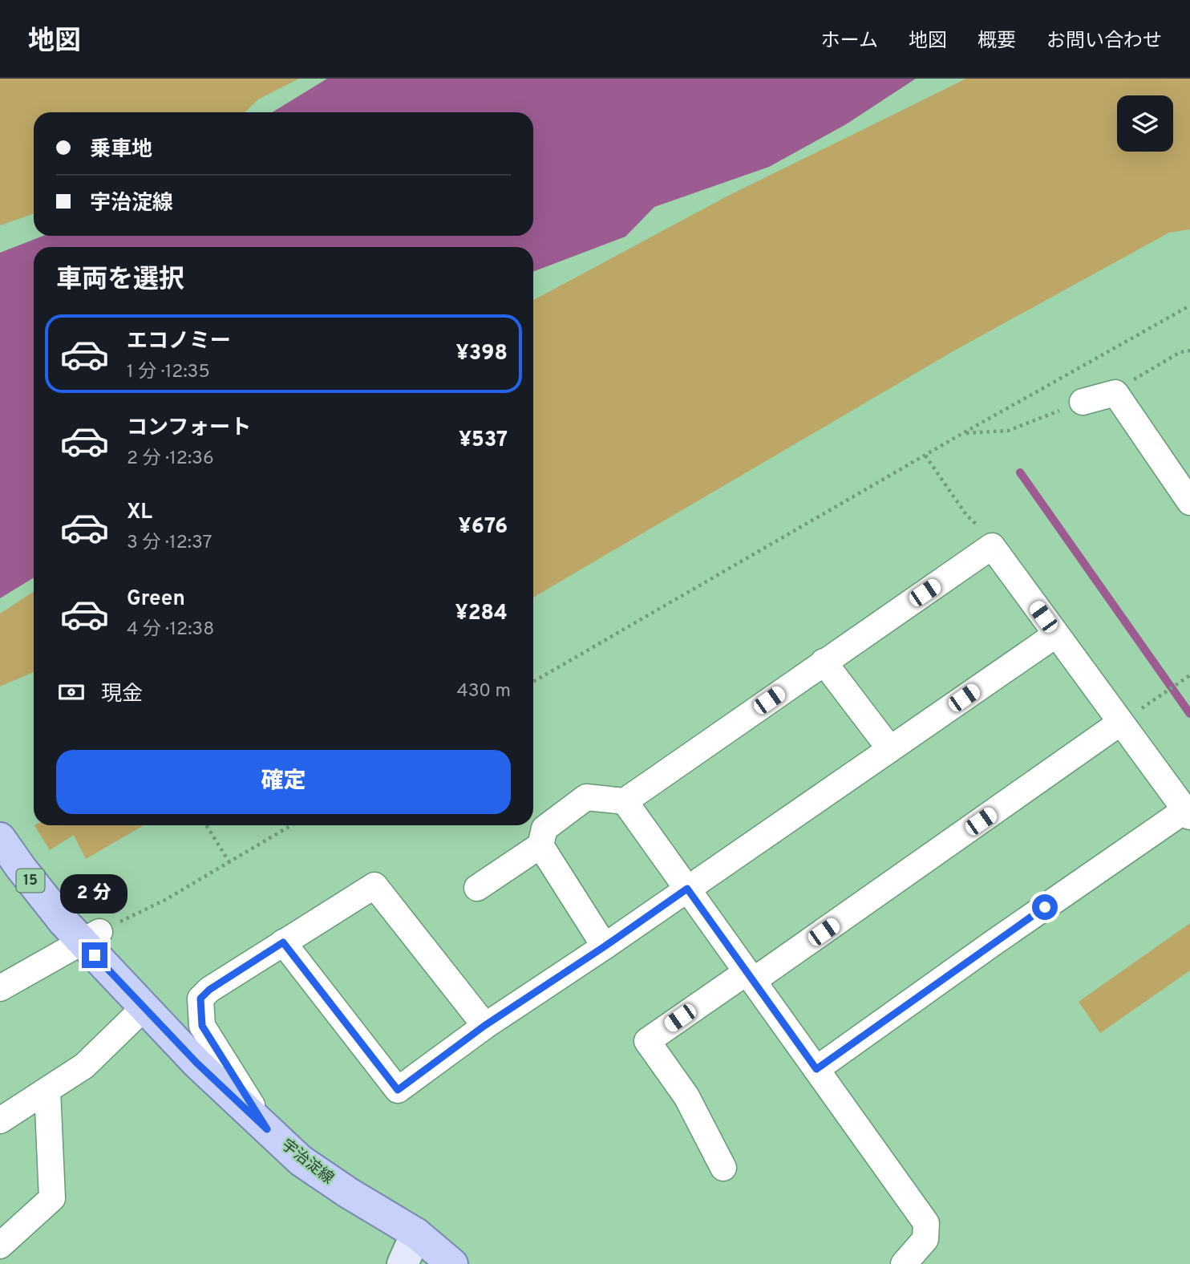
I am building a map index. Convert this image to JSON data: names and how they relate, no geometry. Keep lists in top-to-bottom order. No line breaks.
{"streets":{"main road":["15","宇治淀線"]},"page":{"header":"地図","nav":["ホーム","地図","概要","お問い合わせ"],"banner":["乗車地","宇治淀線"],"heading":"車両を選択","list":[{"name":"エコノミー","note":"1 分 · 12:35","value":"¥398"},{"name":"コンフォート","note":"2 分 · 12:36","value":"¥537"},{"name":"XL","note":"3 分 · 12:37","value":"¥676"},{"name":"Green","note":"4 分 · 12:38","value":"¥284"}],"pay":["現金","430 m"],"buttons":"確定","bubble":"2 分"}}
